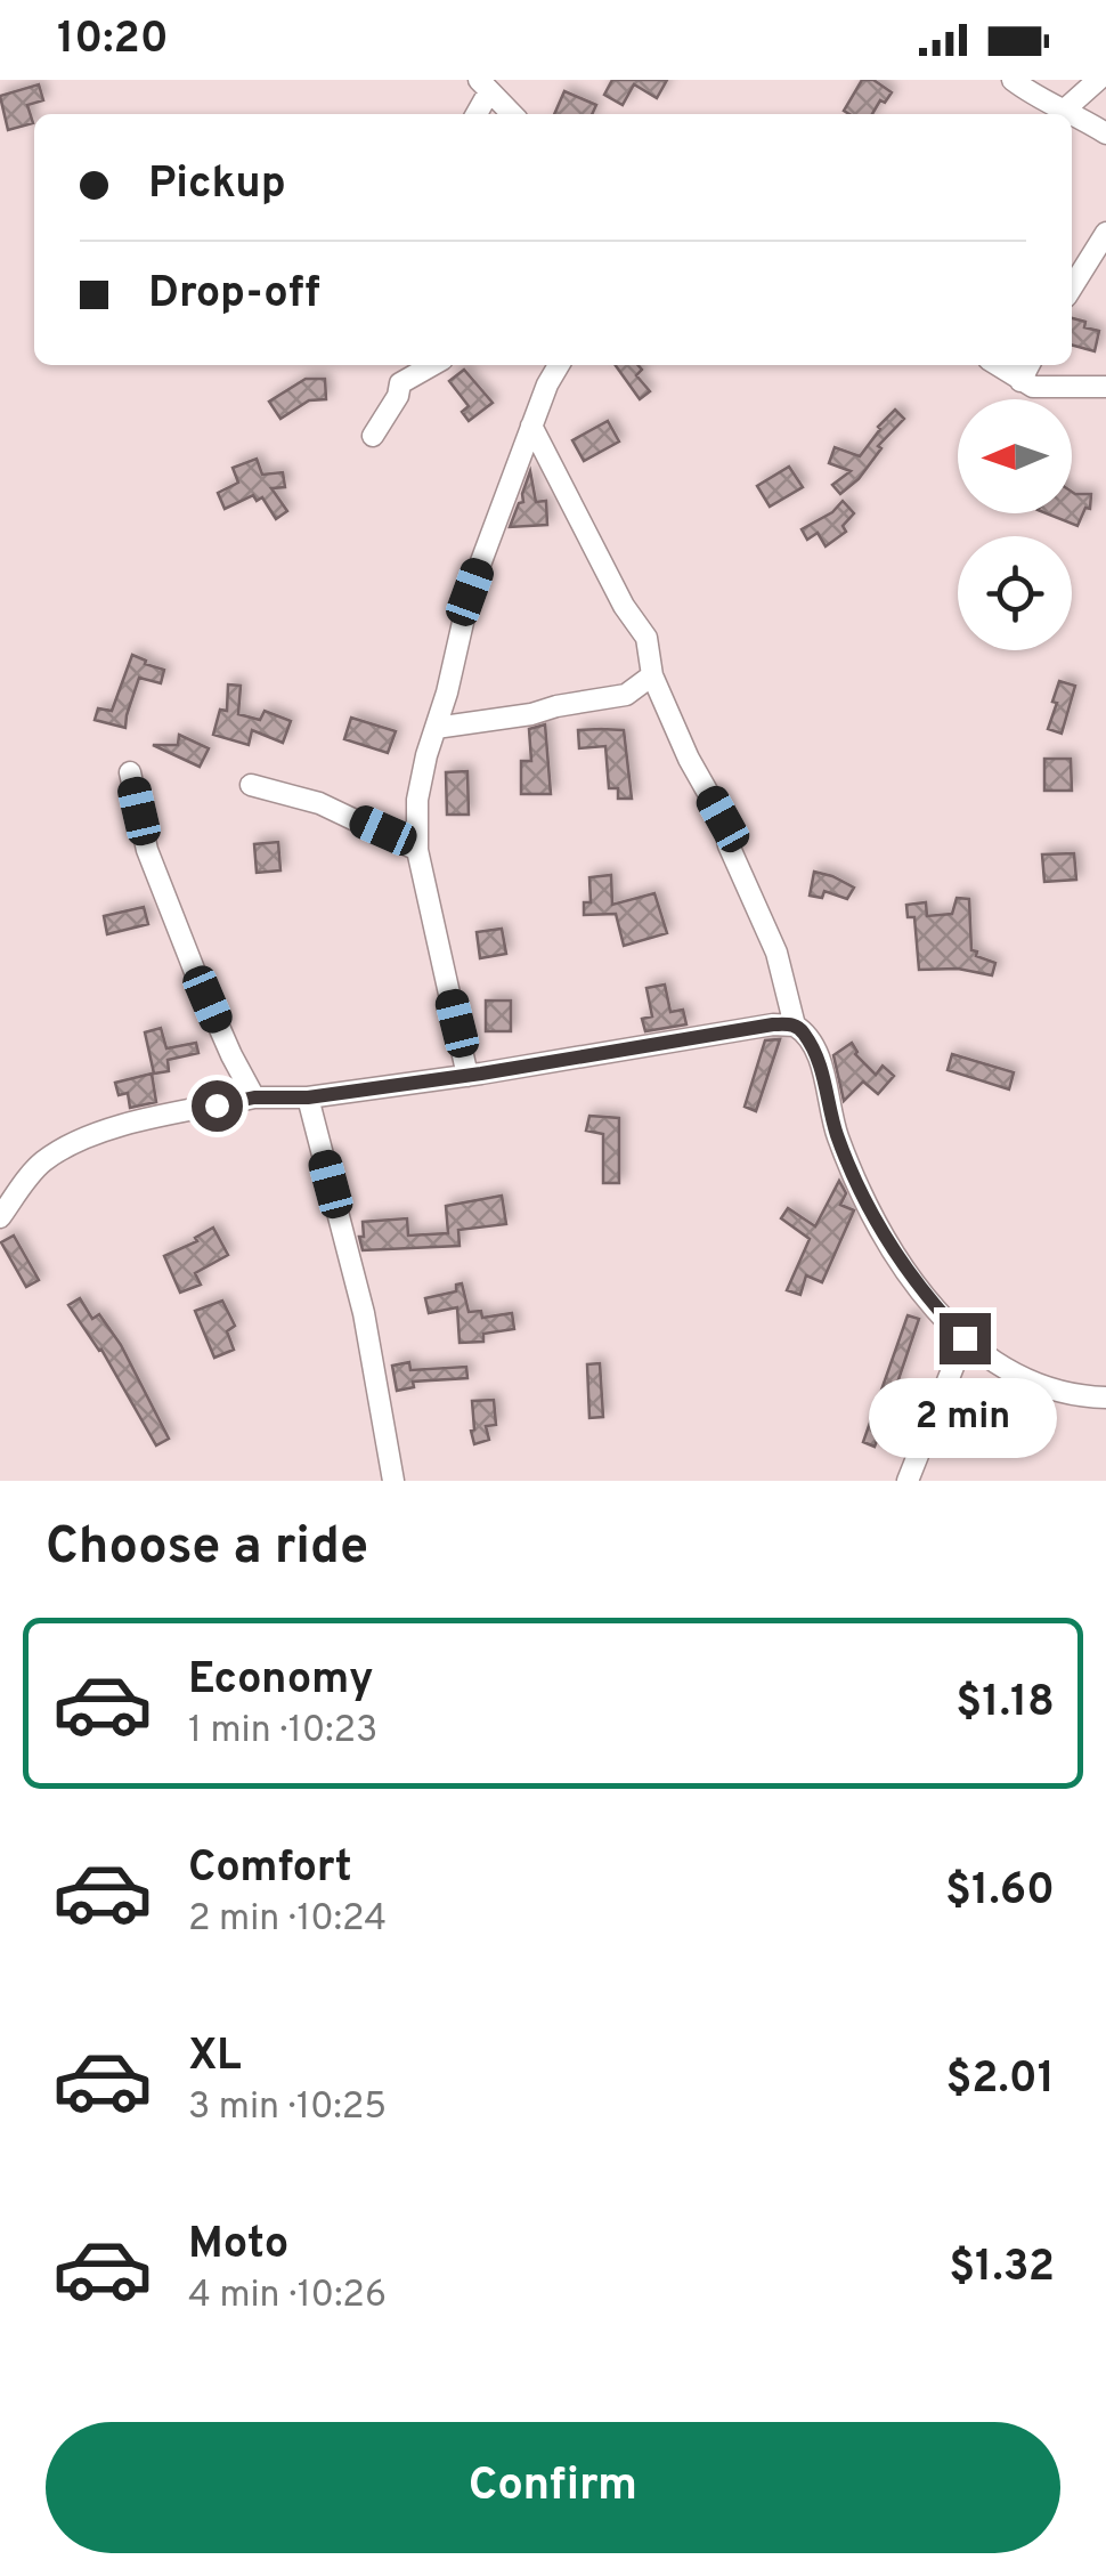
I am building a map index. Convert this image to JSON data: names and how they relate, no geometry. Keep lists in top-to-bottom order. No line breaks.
{"north":"left","page":{"status":"10:20","banner":["Pickup","Drop-off"],"bubble":"2 min","heading":"Choose a ride","list":[{"name":"Economy","note":"1 min · 10:23","value":"$1.18"},{"name":"Comfort","note":"2 min · 10:24","value":"$1.60"},{"name":"XL","note":"3 min · 10:25","value":"$2.01"},{"name":"Moto","note":"4 min · 10:26","value":"$1.32"}],"buttons":"Confirm"}}
